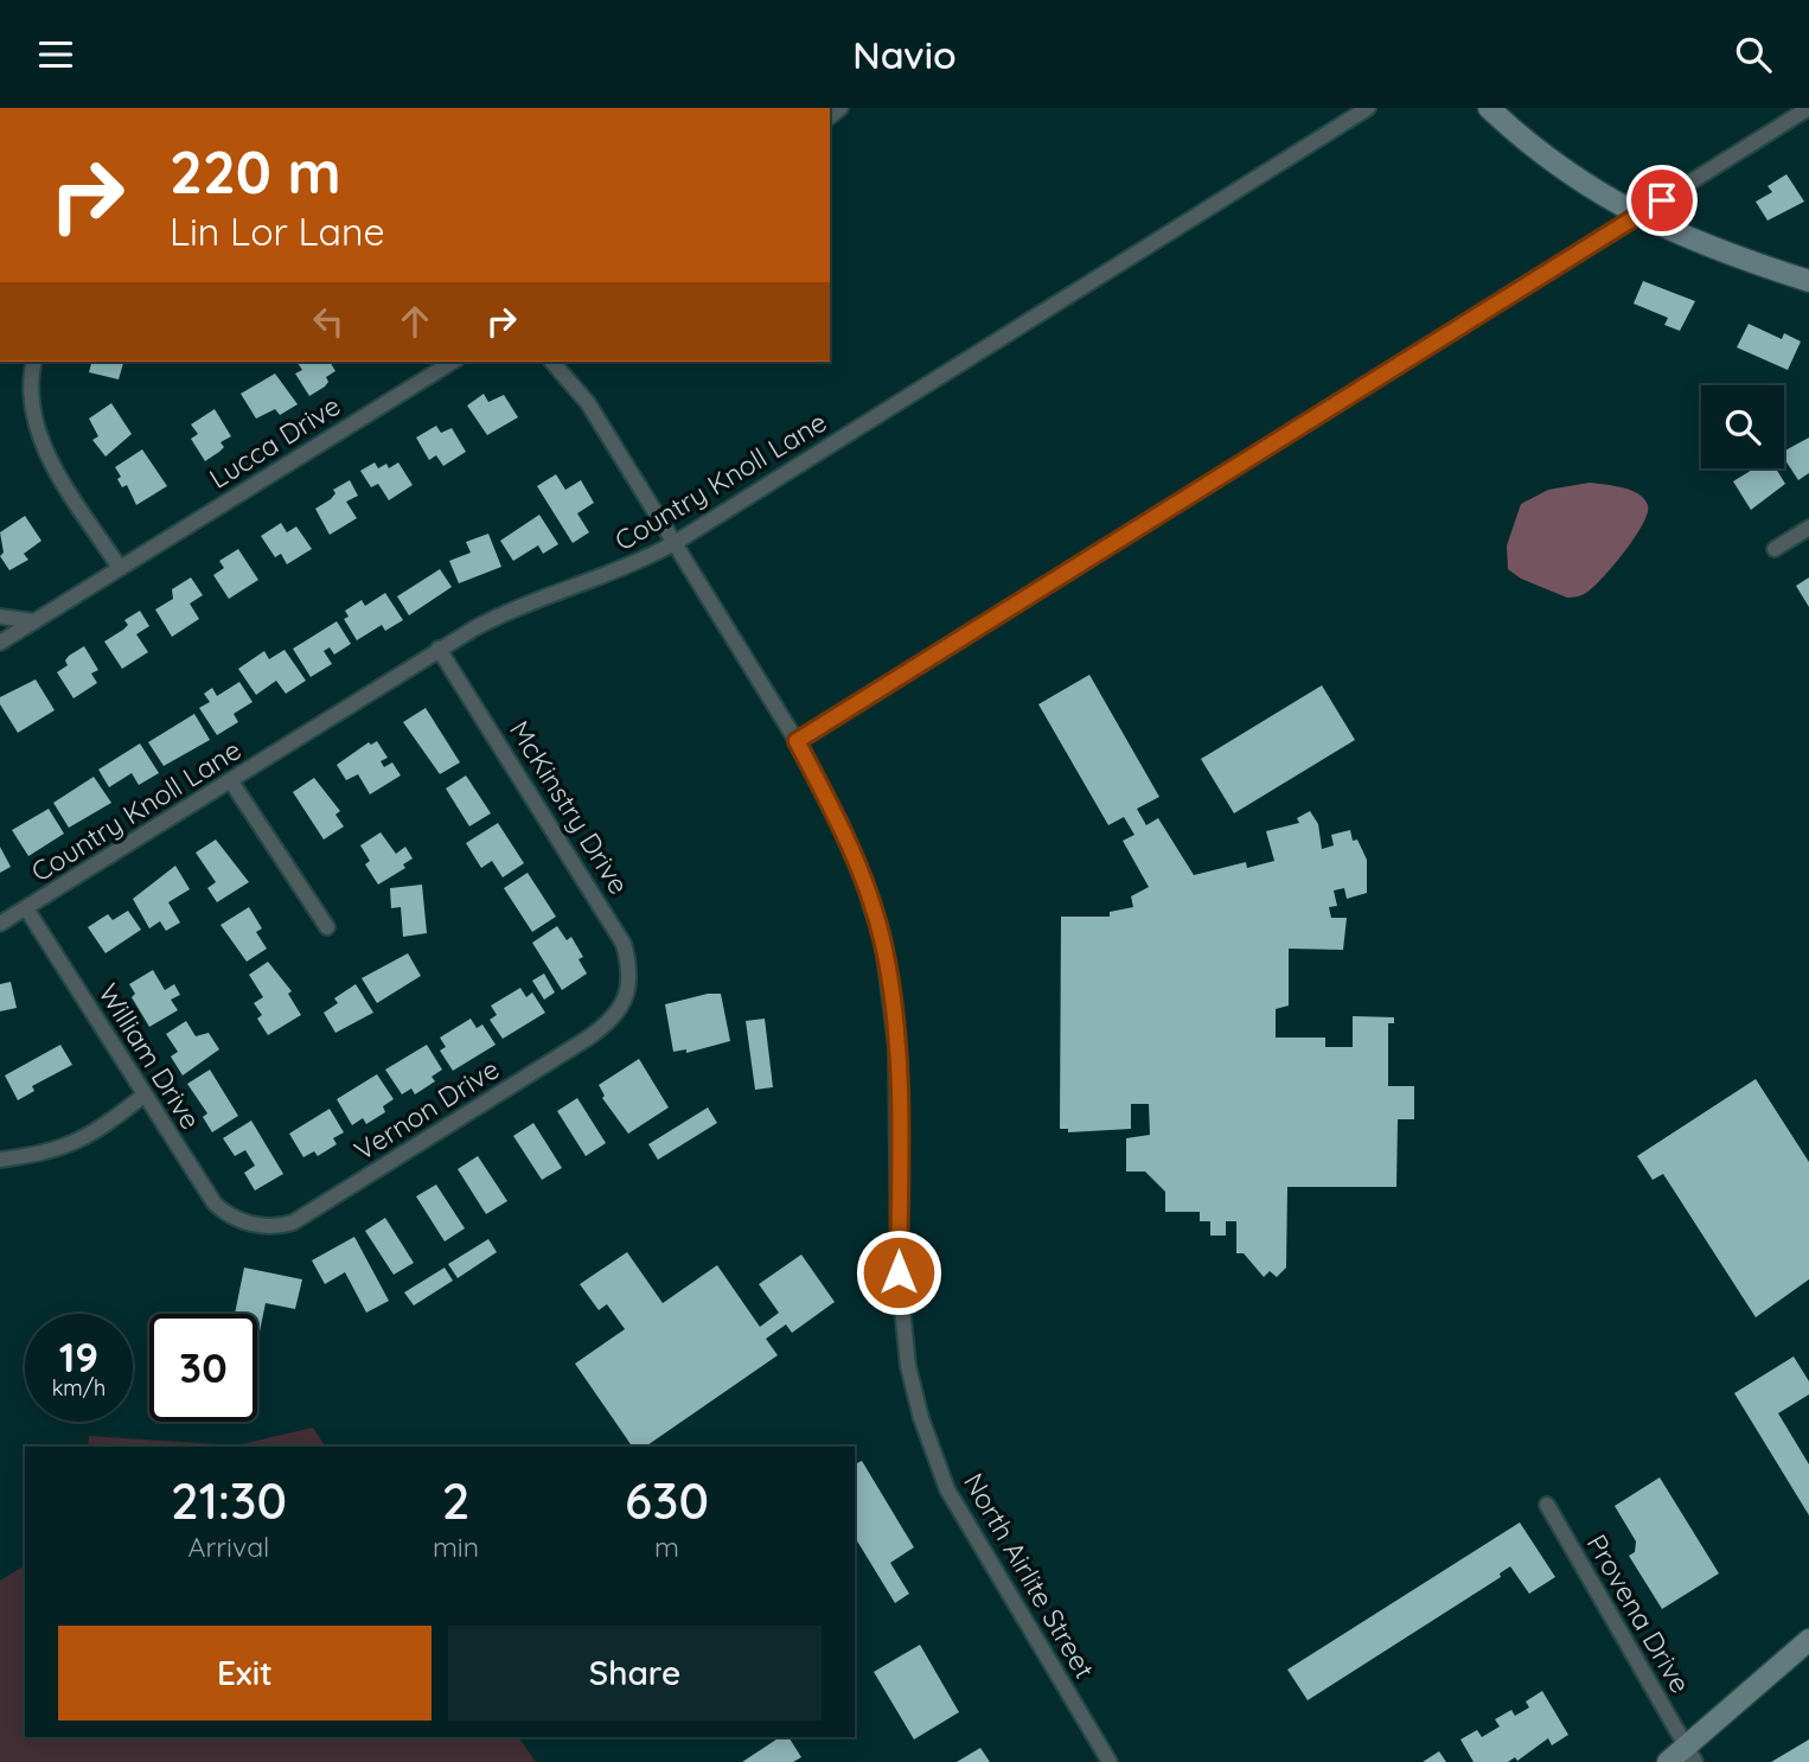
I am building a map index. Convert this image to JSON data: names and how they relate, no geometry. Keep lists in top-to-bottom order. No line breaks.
{"streets":{"street":["Lucca Drive","Country Knoll Lane","McKinstry Drive","William Drive","Vernon Drive","North Airlite Street","Provena Drive"]},"crossings":[["Country Knoll Lane","McKinstry Drive"],["Country Knoll Lane","William Drive"],["Country Knoll Lane","North Airlite Street"],["McKinstry Drive","Vernon Drive"],["William Drive","Vernon Drive"]],"page":{"header":"Navio","turn":["220 m","Lin Lor Lane"],"speed":"19 km/h","limit":"30","eta":["21:30","Arrival","2","min","630","m"],"buttons":["Exit","Share"]}}
